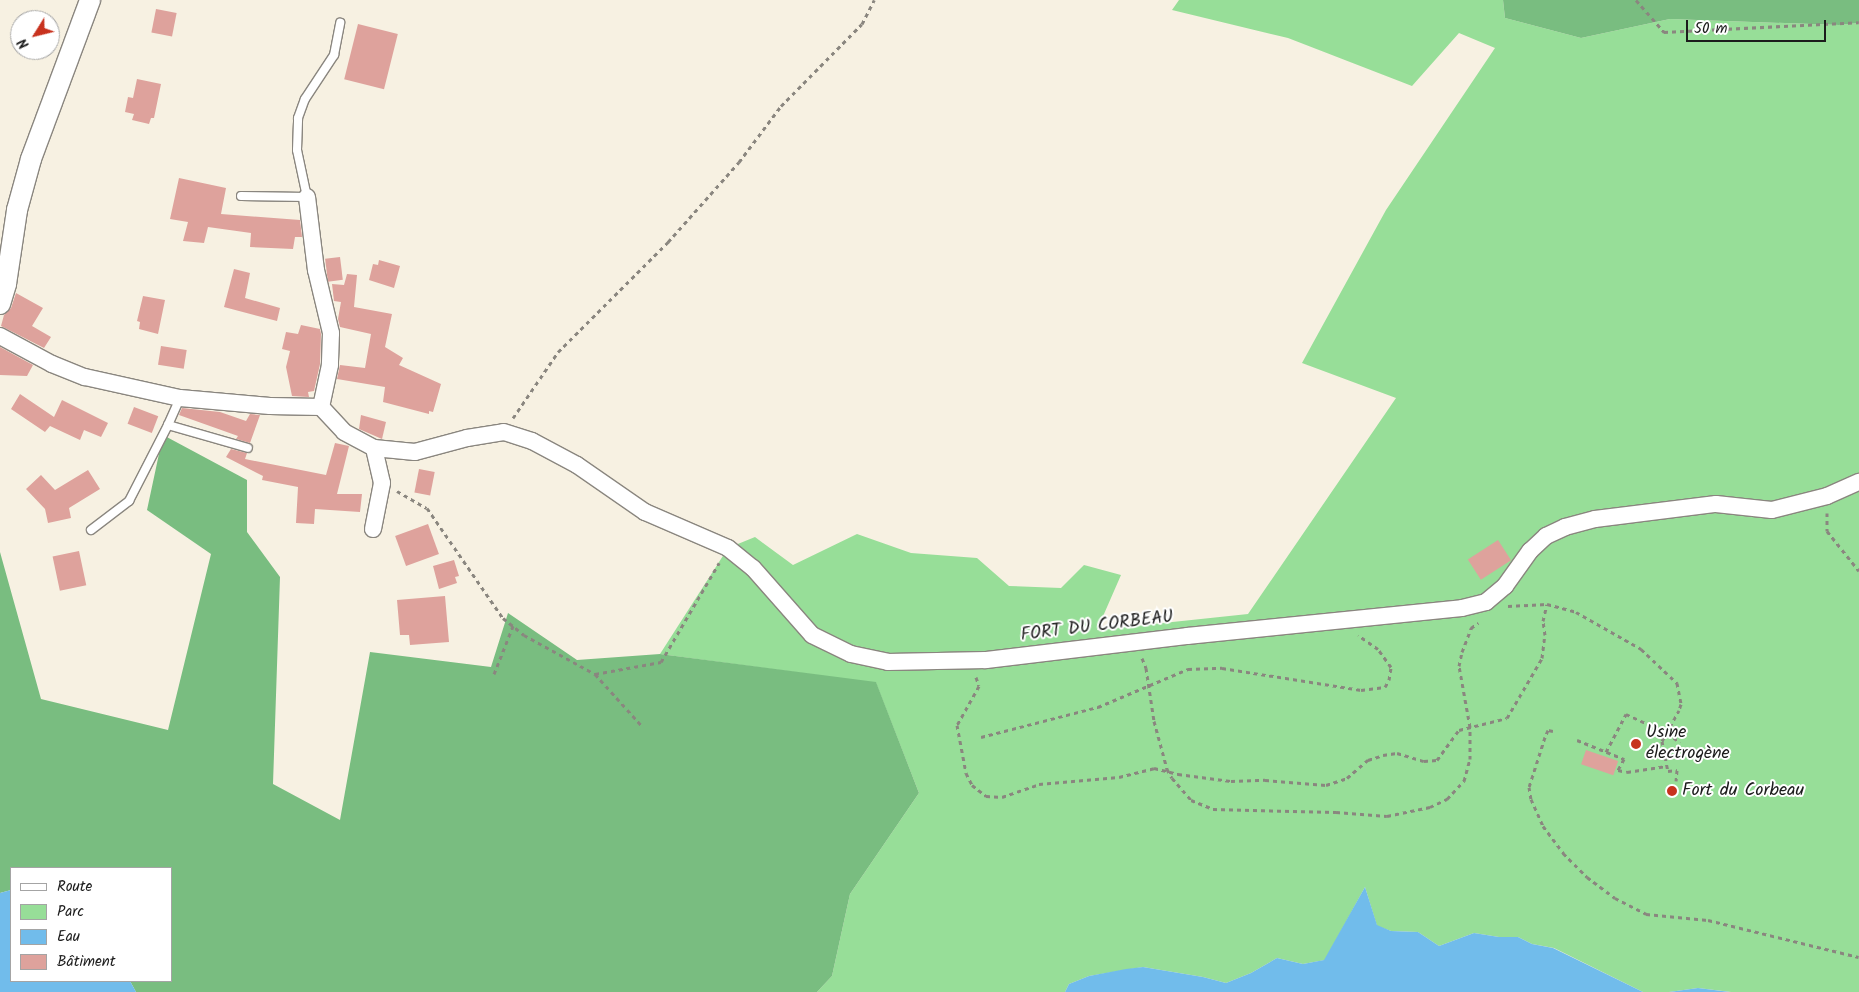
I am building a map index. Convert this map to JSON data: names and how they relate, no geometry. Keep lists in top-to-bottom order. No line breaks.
{"streets":{"street":["FORT DU CORBEAU"]},"places":["Usine électrogène","Fort du Corbeau"],"legend":["Route","Parc","Eau","Bâtiment"],"scale_bar":"50 m","north":"bottom left"}
